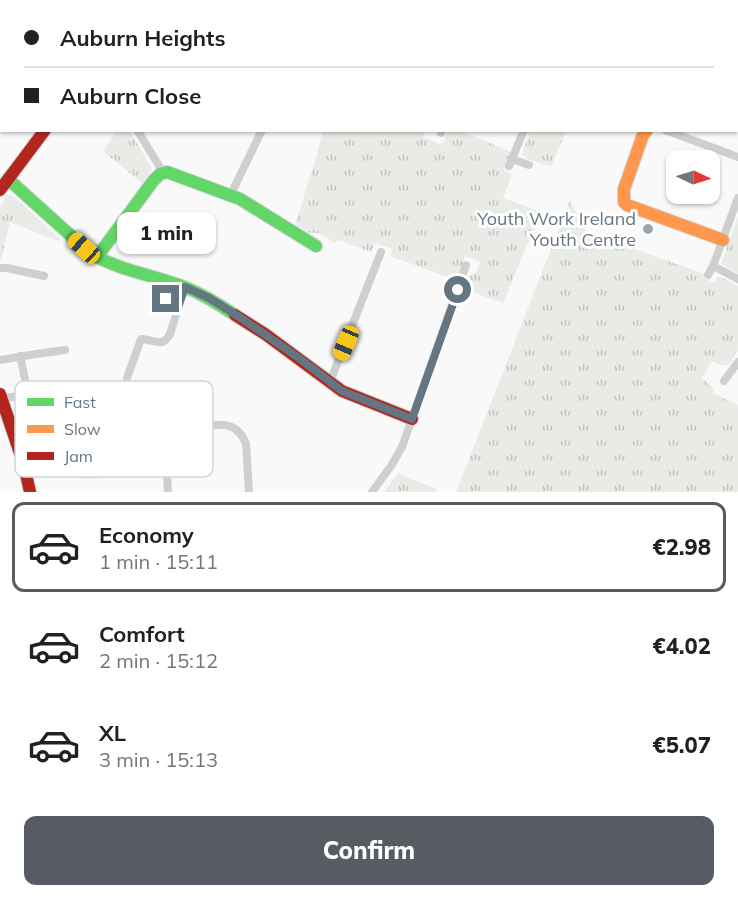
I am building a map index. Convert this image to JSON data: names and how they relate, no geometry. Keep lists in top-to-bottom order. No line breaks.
{"places":["Youth Work Ireland Youth Centre"],"legend":["Fast","Slow","Jam"],"north":"right","page":{"banner":["Auburn Heights","Auburn Close"],"bubble":"1 min","list":[{"name":"Economy","note":"1 min · 15:11","value":"€2.98"},{"name":"Comfort","note":"2 min · 15:12","value":"€4.02"},{"name":"XL","note":"3 min · 15:13","value":"€5.07"}],"buttons":"Confirm"}}
